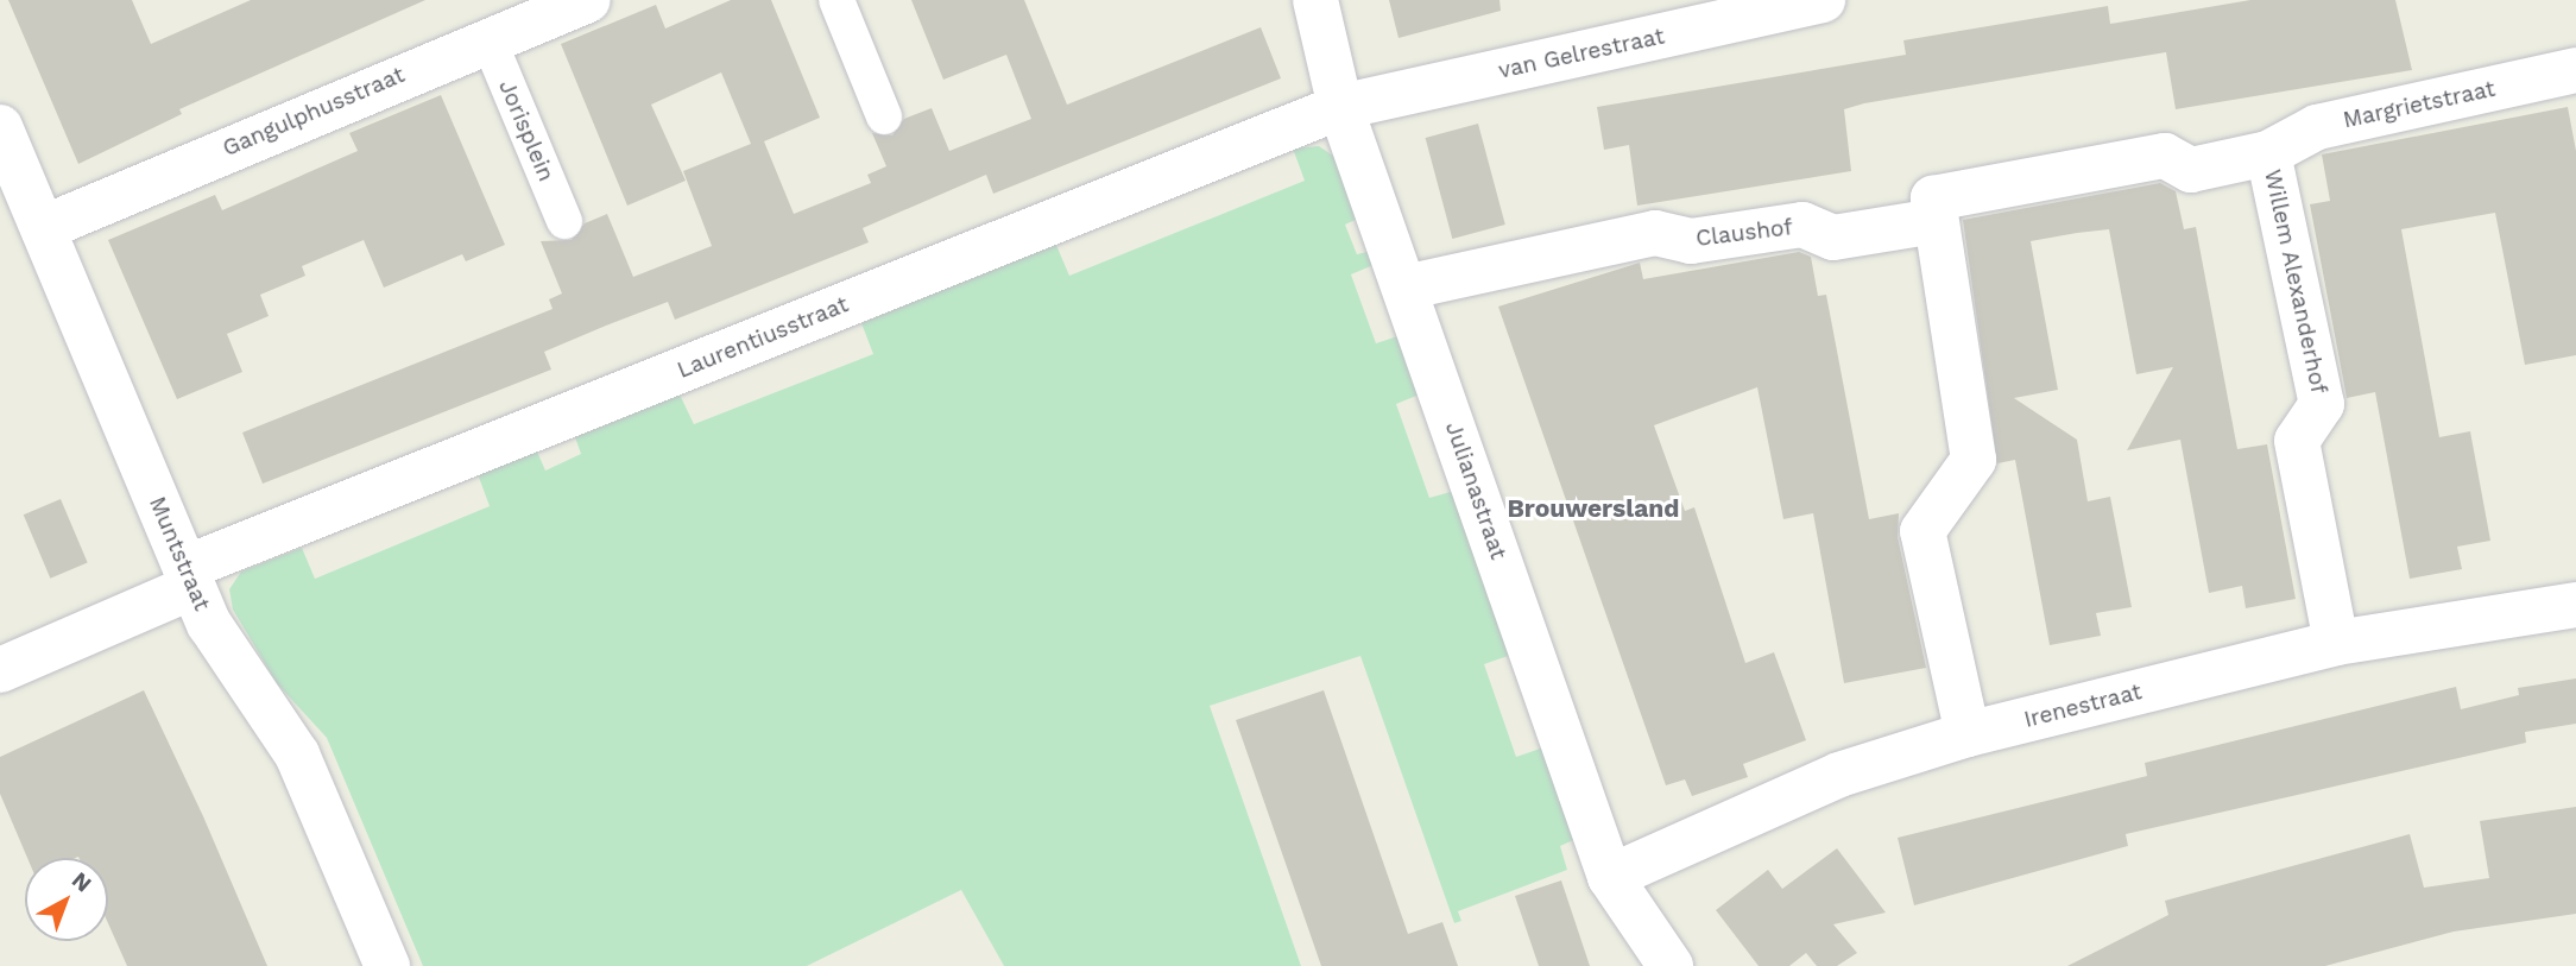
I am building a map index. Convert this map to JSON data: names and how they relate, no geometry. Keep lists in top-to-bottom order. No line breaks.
{"streets":{"street":["van Gelrestraat","Margrietstraat","Gangulphusstraat","Jorisplein","Claushof","Willem Alexanderhof","Laurentiusstraat","Julianastraat","Muntstraat","Irenestraat"]},"crossings":[["van Gelrestraat","Laurentiusstraat"],["van Gelrestraat","Julianastraat"],["Margrietstraat","Willem Alexanderhof"],["Gangulphusstraat","Jorisplein"],["Gangulphusstraat","Muntstraat"],["Claushof","Willem Alexanderhof"],["Claushof","Julianastraat"],["Willem Alexanderhof","Irenestraat"],["Laurentiusstraat","Julianastraat"],["Laurentiusstraat","Muntstraat"],["Julianastraat","Irenestraat"]],"districts":["Brouwersland"],"north":"top right"}
